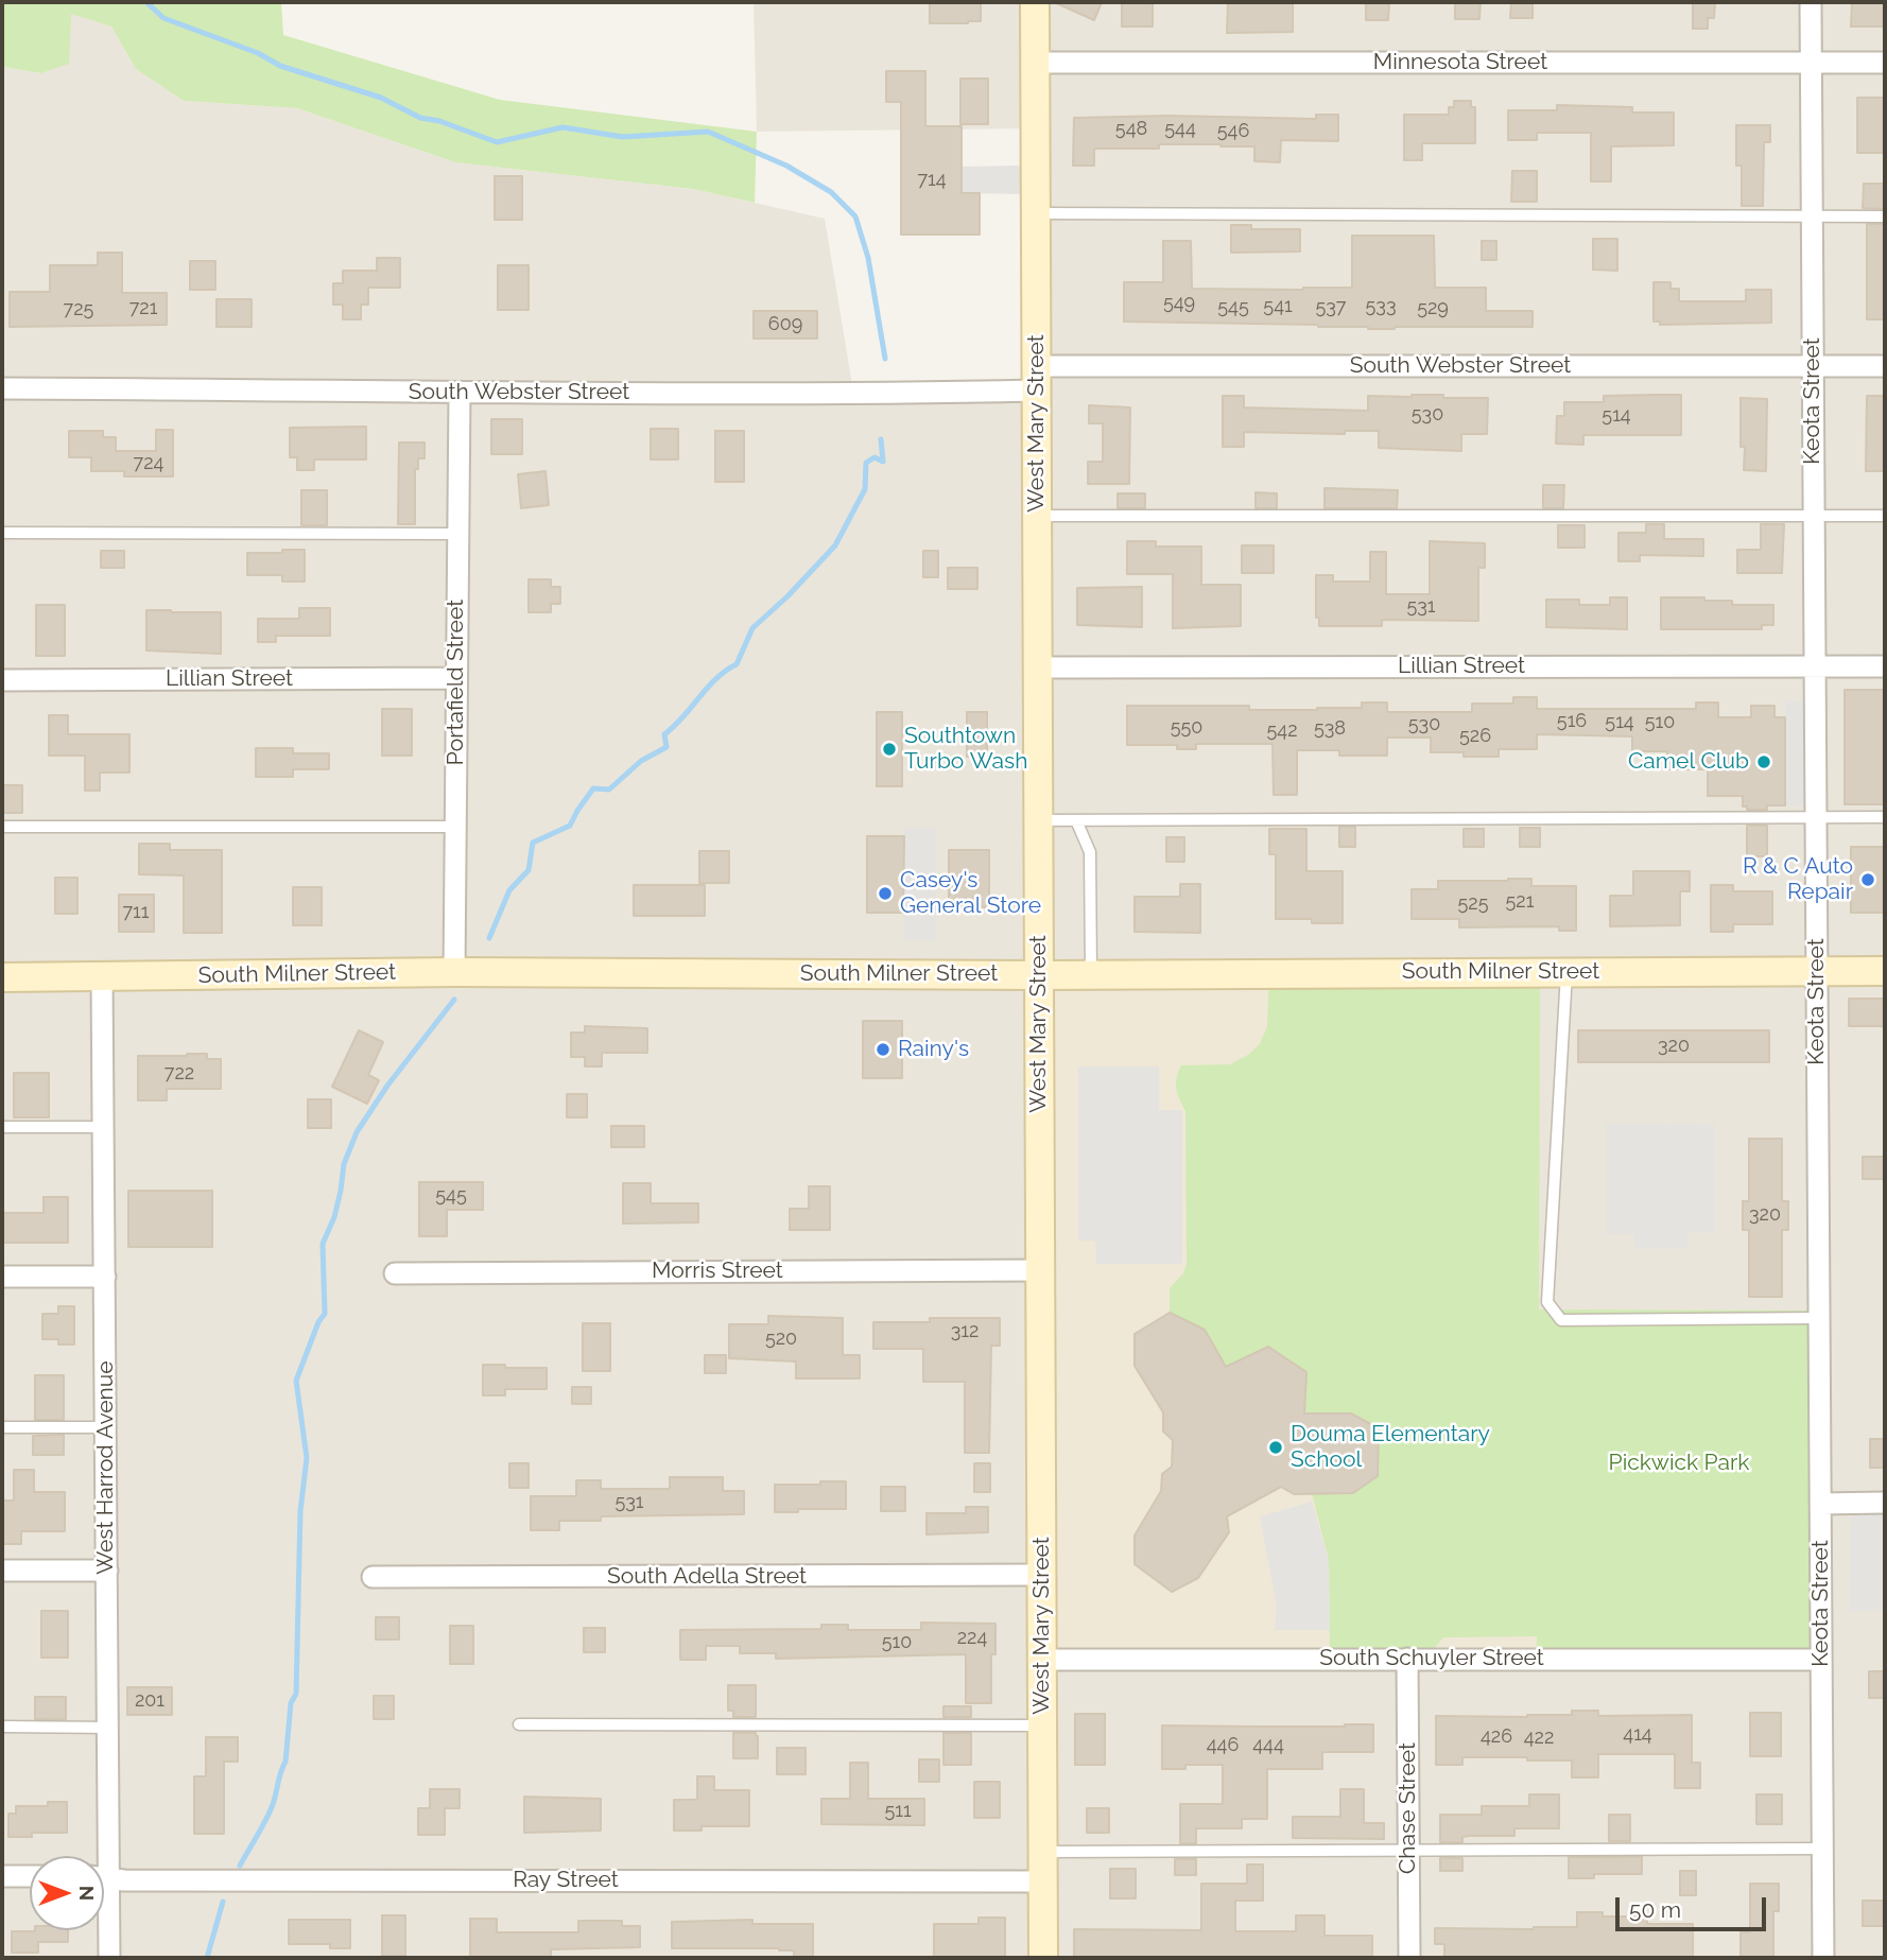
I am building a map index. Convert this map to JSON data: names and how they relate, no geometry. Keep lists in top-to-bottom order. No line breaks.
{"streets":{"main road":["West Mary Street","South Milner Street"],"street":["Minnesota Street","South Webster Street","Keota Street","Lillian Street","Portafield Street","Morris Street","West Harrod Avenue","South Adella Street","South Schuyler Street","Chase Street","Ray Street"]},"crossings":[["Minnesota Street","Keota Street"],["Minnesota Street","West Mary Street"],["South Webster Street","Keota Street"],["South Webster Street","West Mary Street"],["South Webster Street","Portafield Street"],["Keota Street","Lillian Street"],["Keota Street","South Milner Street"],["Keota Street","South Schuyler Street"],["West Mary Street","Lillian Street"],["West Mary Street","South Milner Street"],["West Mary Street","Morris Street"],["West Mary Street","South Adella Street"],["West Mary Street","South Schuyler Street"],["West Mary Street","Ray Street"],["Lillian Street","Portafield Street"],["Portafield Street","South Milner Street"],["South Milner Street","West Harrod Avenue"],["South Schuyler Street","Chase Street"]],"parks":["Pickwick Park"],"places":["Southtown Turbo Wash","Camel Club","R & C Auto Repair","Casey's General Store","Rainy's","Douma Elementary School"],"house_numbers":["548","544","546","714","549","541","533","545","537","721","529","725","609","530","514","724","531","516","514","510","530","550","538","542","526","521","525","711","320","722","545","320","312","520","531","224","510","201","414","426","422","446","444","511"],"scale_bar":"50 m","north":"right"}
